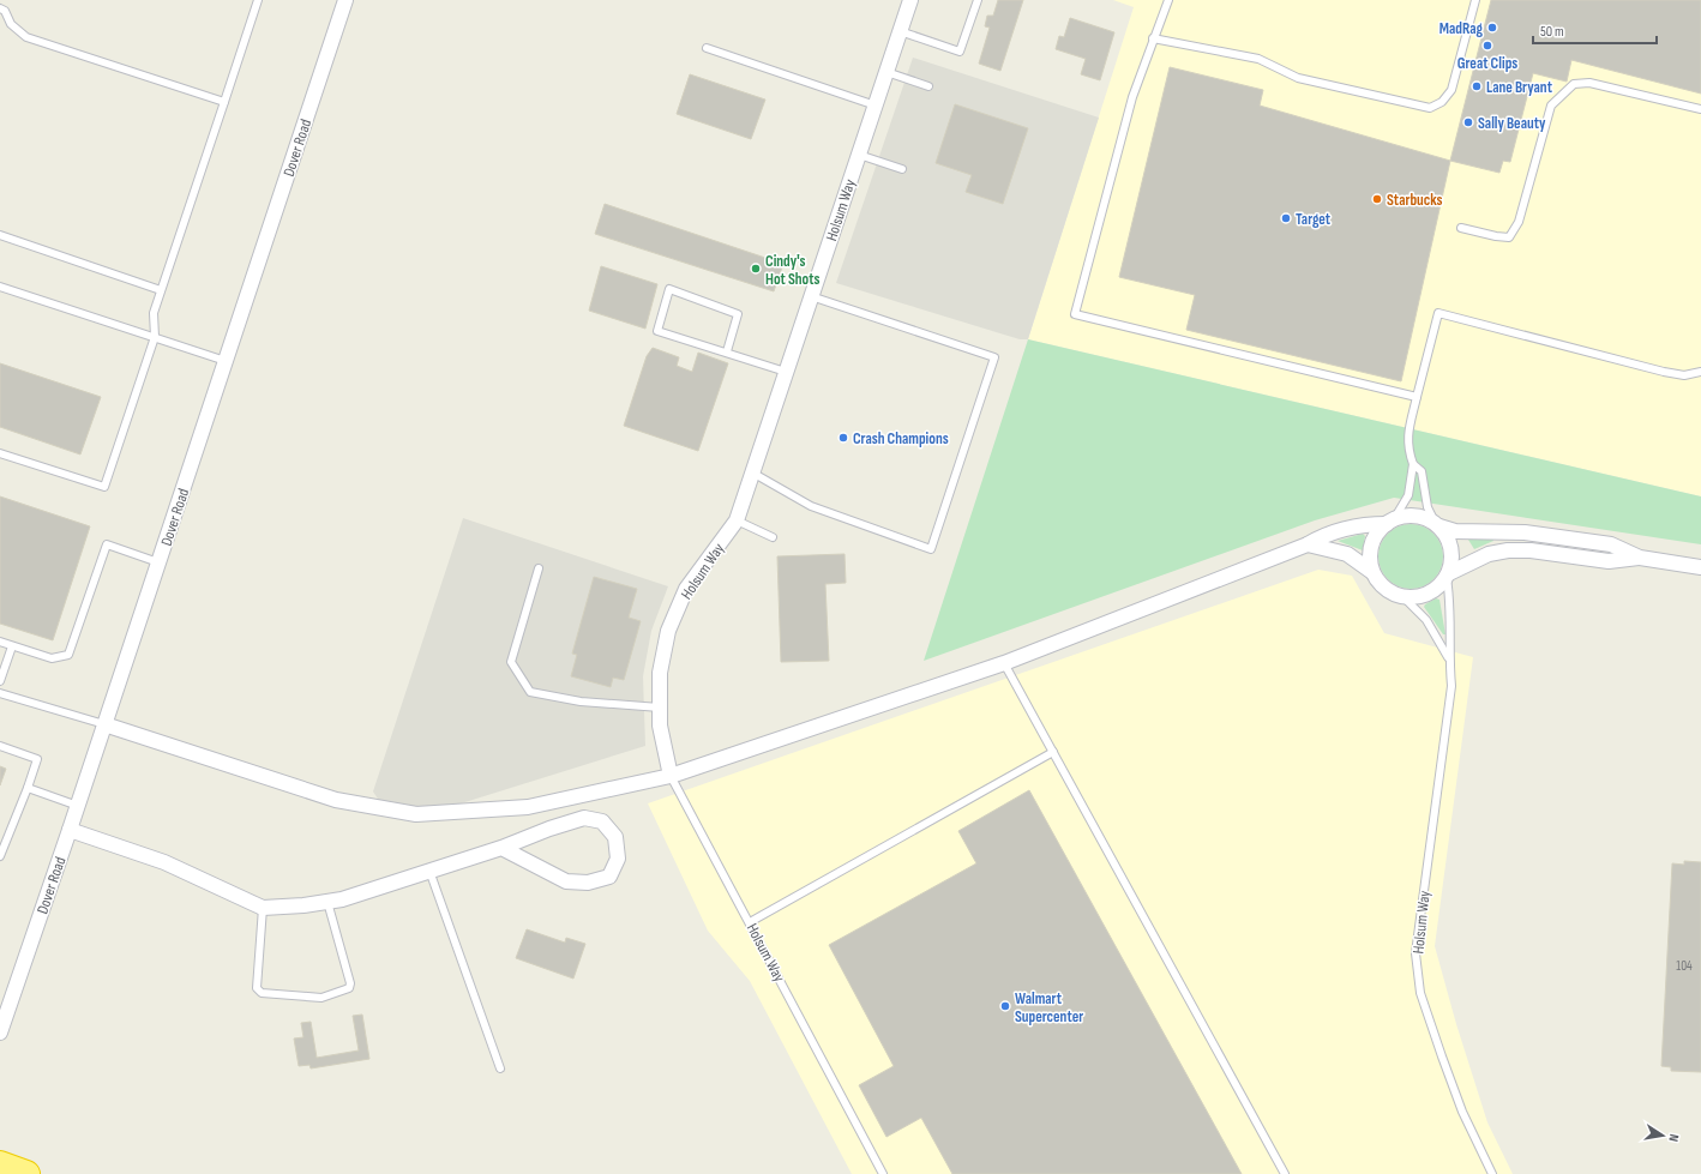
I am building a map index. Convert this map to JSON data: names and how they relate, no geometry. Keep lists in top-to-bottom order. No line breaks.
{"streets":{"street":["Dover Road","Holsum Way"]},"places":["MadRag","Great Clips","Lane Bryant","Sally Beauty","Starbucks","Target","Cindy's Hot Shots","Crash Champions","Walmart Supercenter"],"house_numbers":["104"],"scale_bar":"50 m","north":"right"}
